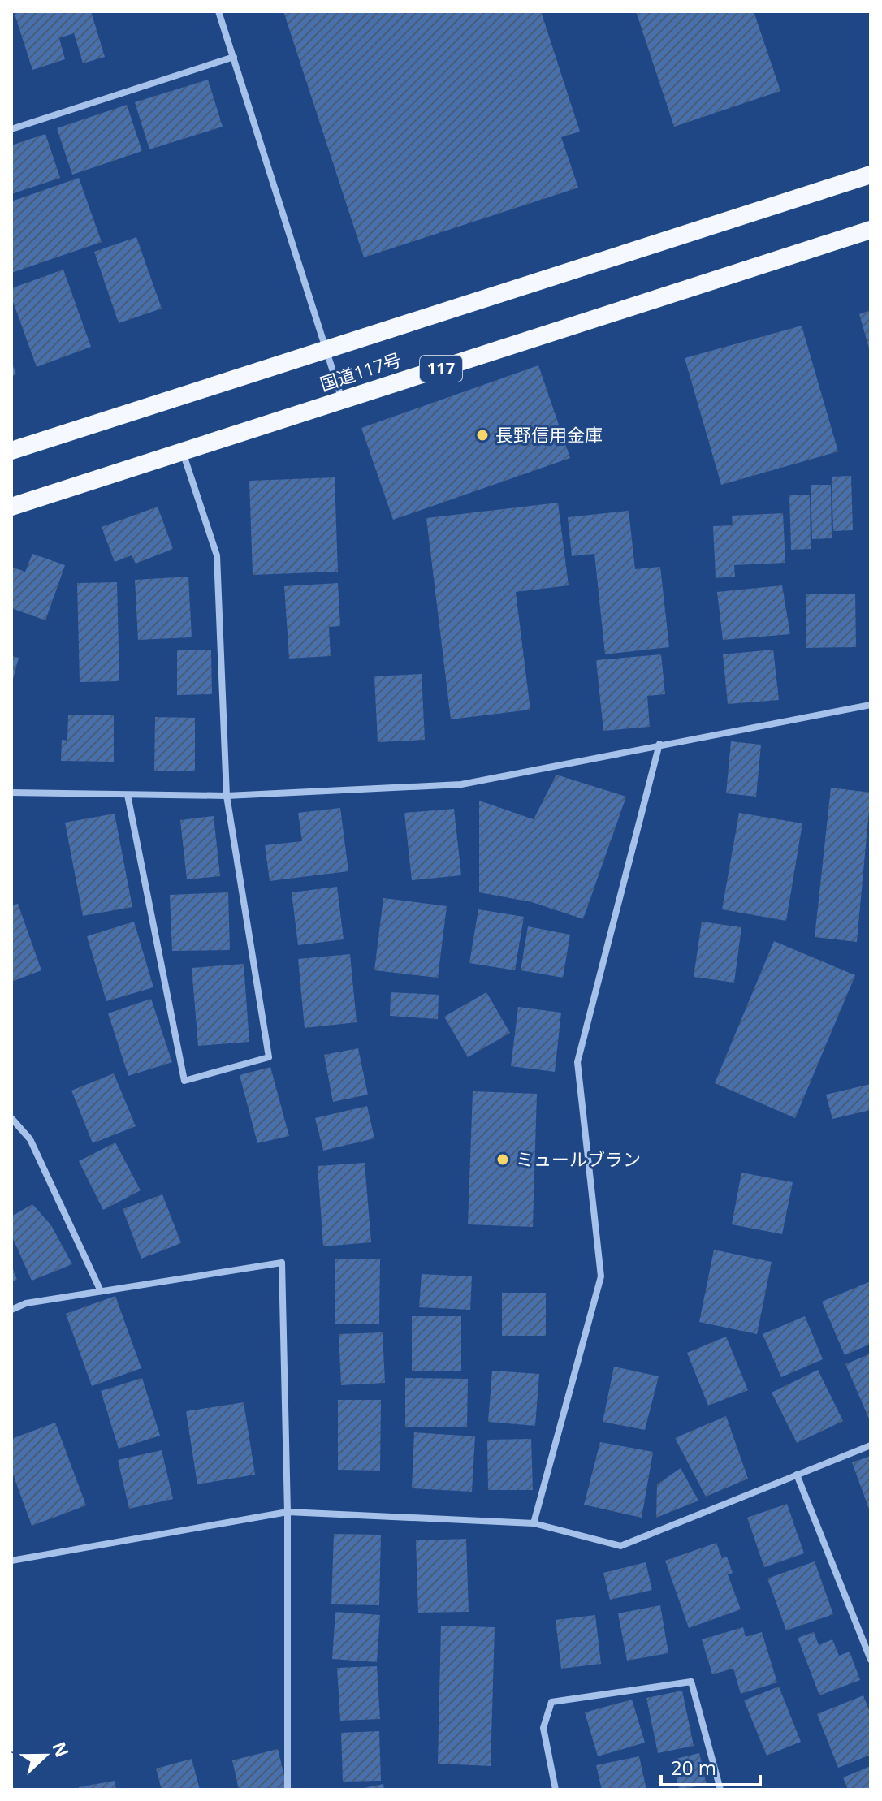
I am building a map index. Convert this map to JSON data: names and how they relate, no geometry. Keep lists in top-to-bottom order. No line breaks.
{"streets":{"highway":["117","国道117号"]},"places":["長野信用金庫","ミュールブラン"],"scale_bar":"20 m","north":"right"}
